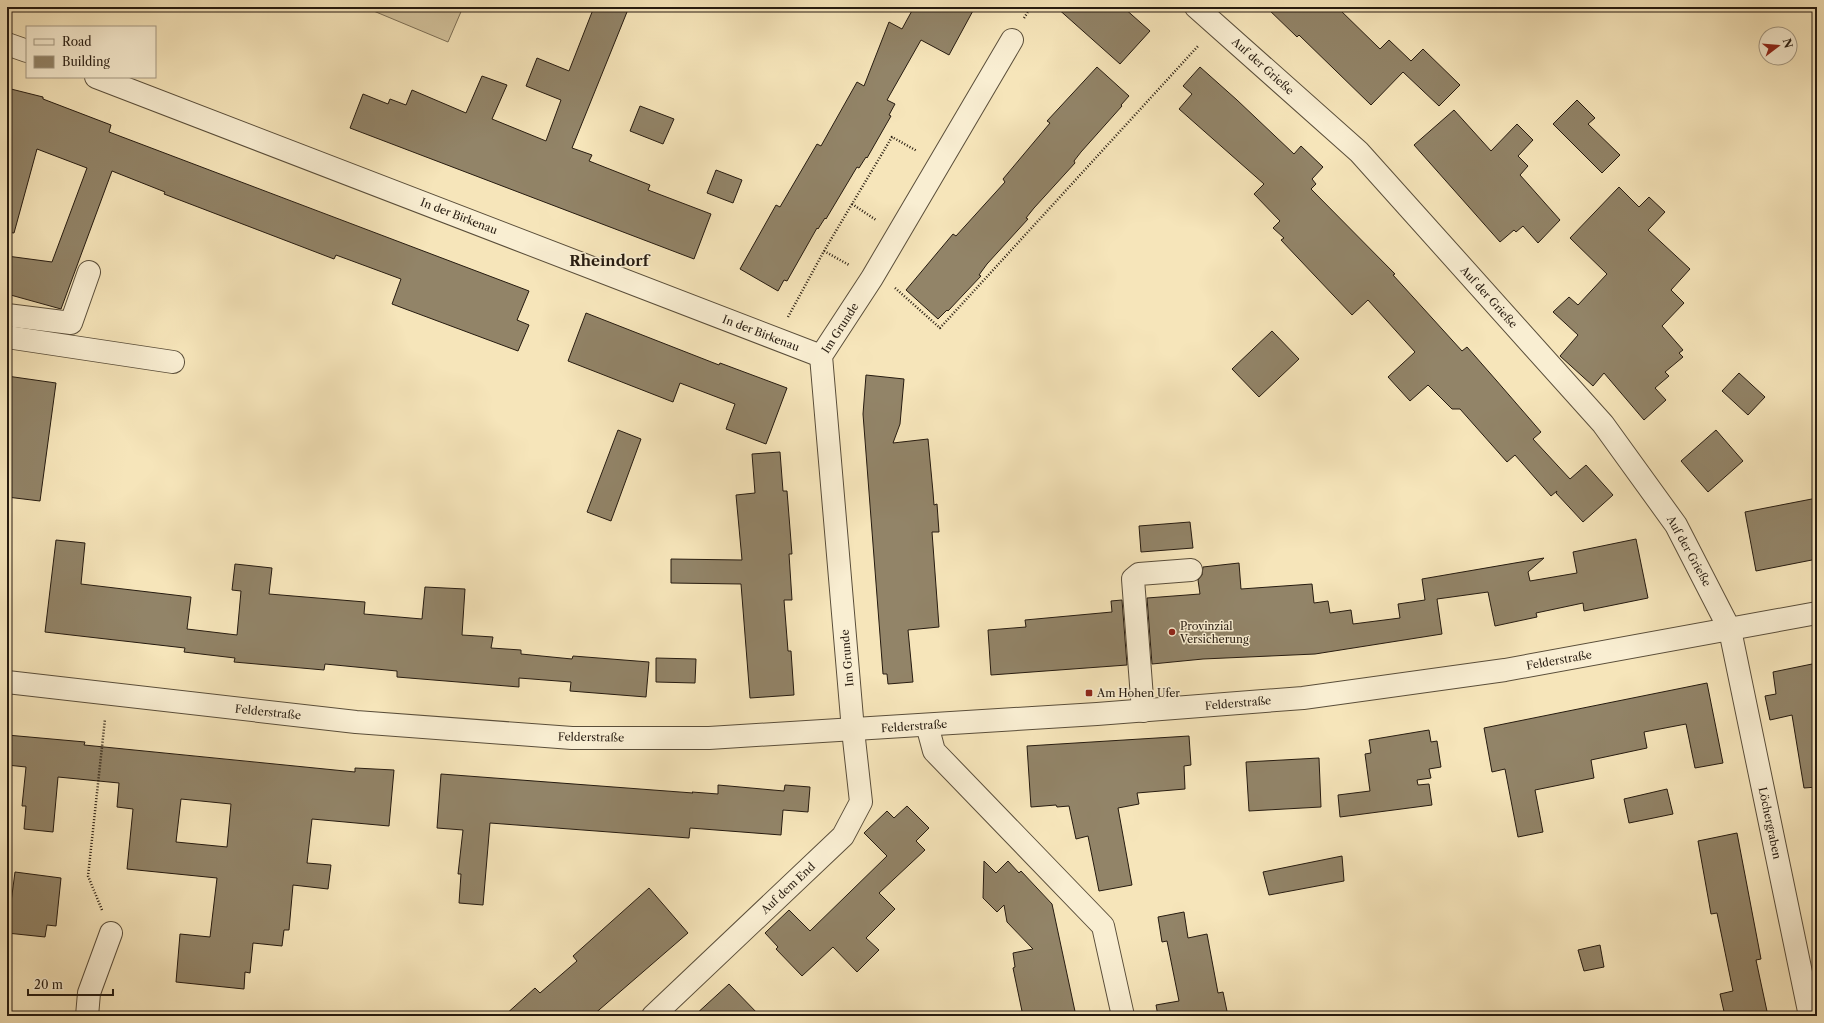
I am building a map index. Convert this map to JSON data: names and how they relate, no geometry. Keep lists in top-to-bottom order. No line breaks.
{"streets":{"street":["Auf der Grieße","In der Birkenau","Im Grunde","Felderstraße","Löchergraben","Auf dem End"]},"crossings":[["Auf der Grieße","Felderstraße"],["Auf der Grieße","Löchergraben"],["In der Birkenau","Im Grunde"],["Im Grunde","Felderstraße"],["Im Grunde","Auf dem End"],["Felderstraße","Löchergraben"],["Felderstraße","Auf dem End"]],"districts":["Rheindorf"],"places":{"other":["Provinzial Versicherung"],"transit":["Am Hohen Ufer"]},"legend":["Road","Building"],"scale_bar":"20 m","north":"right"}
